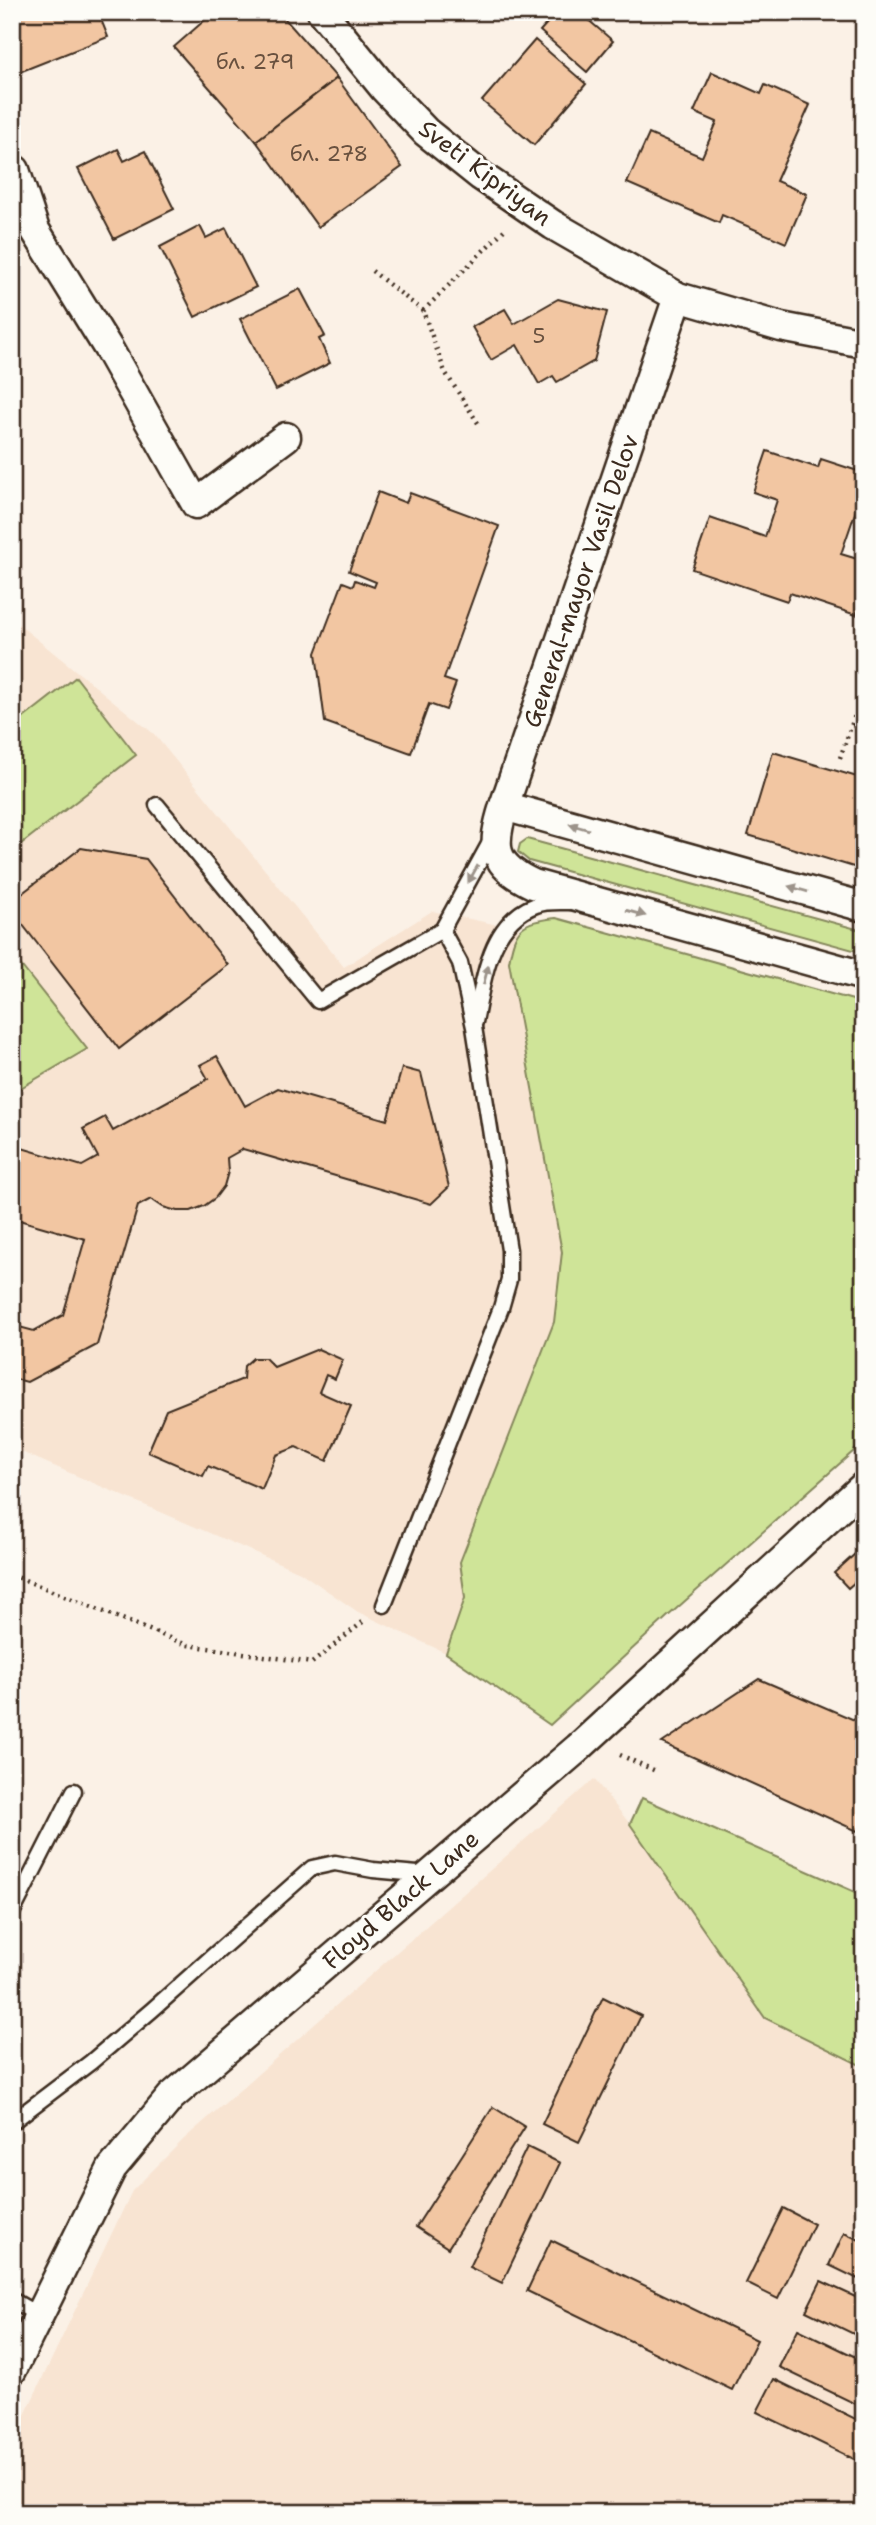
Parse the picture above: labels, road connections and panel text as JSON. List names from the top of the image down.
{
  "streets": {
    "street": ["Sveti Kipriyan", "General-mayor Vasil Delov", "Floyd Black Lane"]
  },
  "crossings": [
    ["Sveti Kipriyan", "General-mayor Vasil Delov"]
  ],
  "house_numbers": ["бл. 279", "бл. 278", "5"]
}
